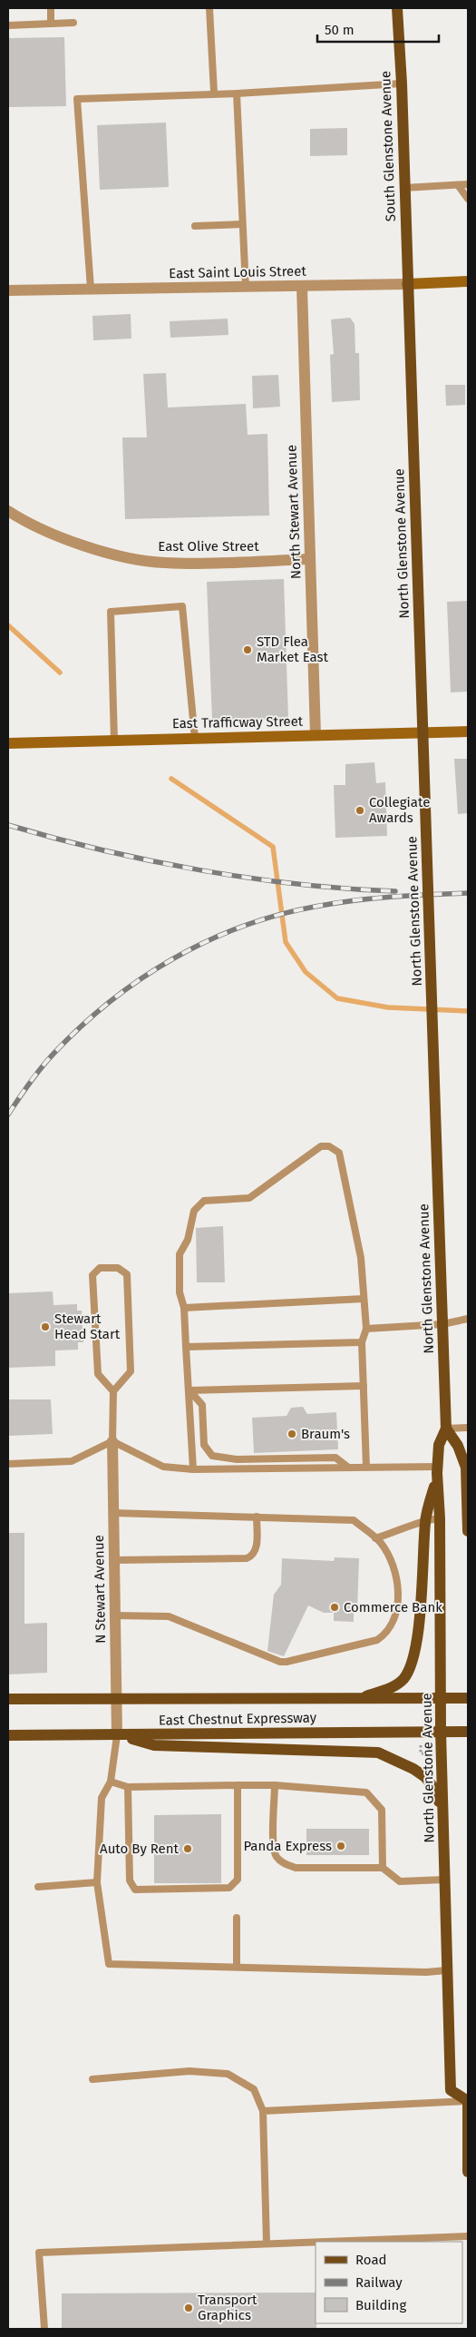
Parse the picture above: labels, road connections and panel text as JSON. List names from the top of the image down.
{
  "streets": {
    "main road": [
      "South Glenstone Avenue",
      "East Saint Louis Street",
      "North Glenstone Avenue",
      "East Trafficway Street",
      "East Chestnut Expressway"
    ],
    "street": ["North Stewart Avenue", "East Olive Street", "N Stewart Avenue"]
  },
  "crossings": [
    ["South Glenstone Avenue", "East Saint Louis Street"],
    ["South Glenstone Avenue", "North Glenstone Avenue"],
    ["East Saint Louis Street", "North Stewart Avenue"],
    ["East Saint Louis Street", "North Glenstone Avenue"],
    ["North Stewart Avenue", "East Olive Street"],
    ["North Stewart Avenue", "East Trafficway Street"],
    ["North Glenstone Avenue", "East Chestnut Expressway"],
    ["N Stewart Avenue", "East Chestnut Expressway"]
  ],
  "places": [
    "STD Flea Market East",
    "Collegiate Awards",
    "Stewart Head Start",
    "Braum's",
    "Commerce Bank",
    "Panda Express",
    "Auto By Rent",
    "Transport Graphics"
  ],
  "legend": ["Road", "Railway", "Building"],
  "scale_bar": "50 m"
}
